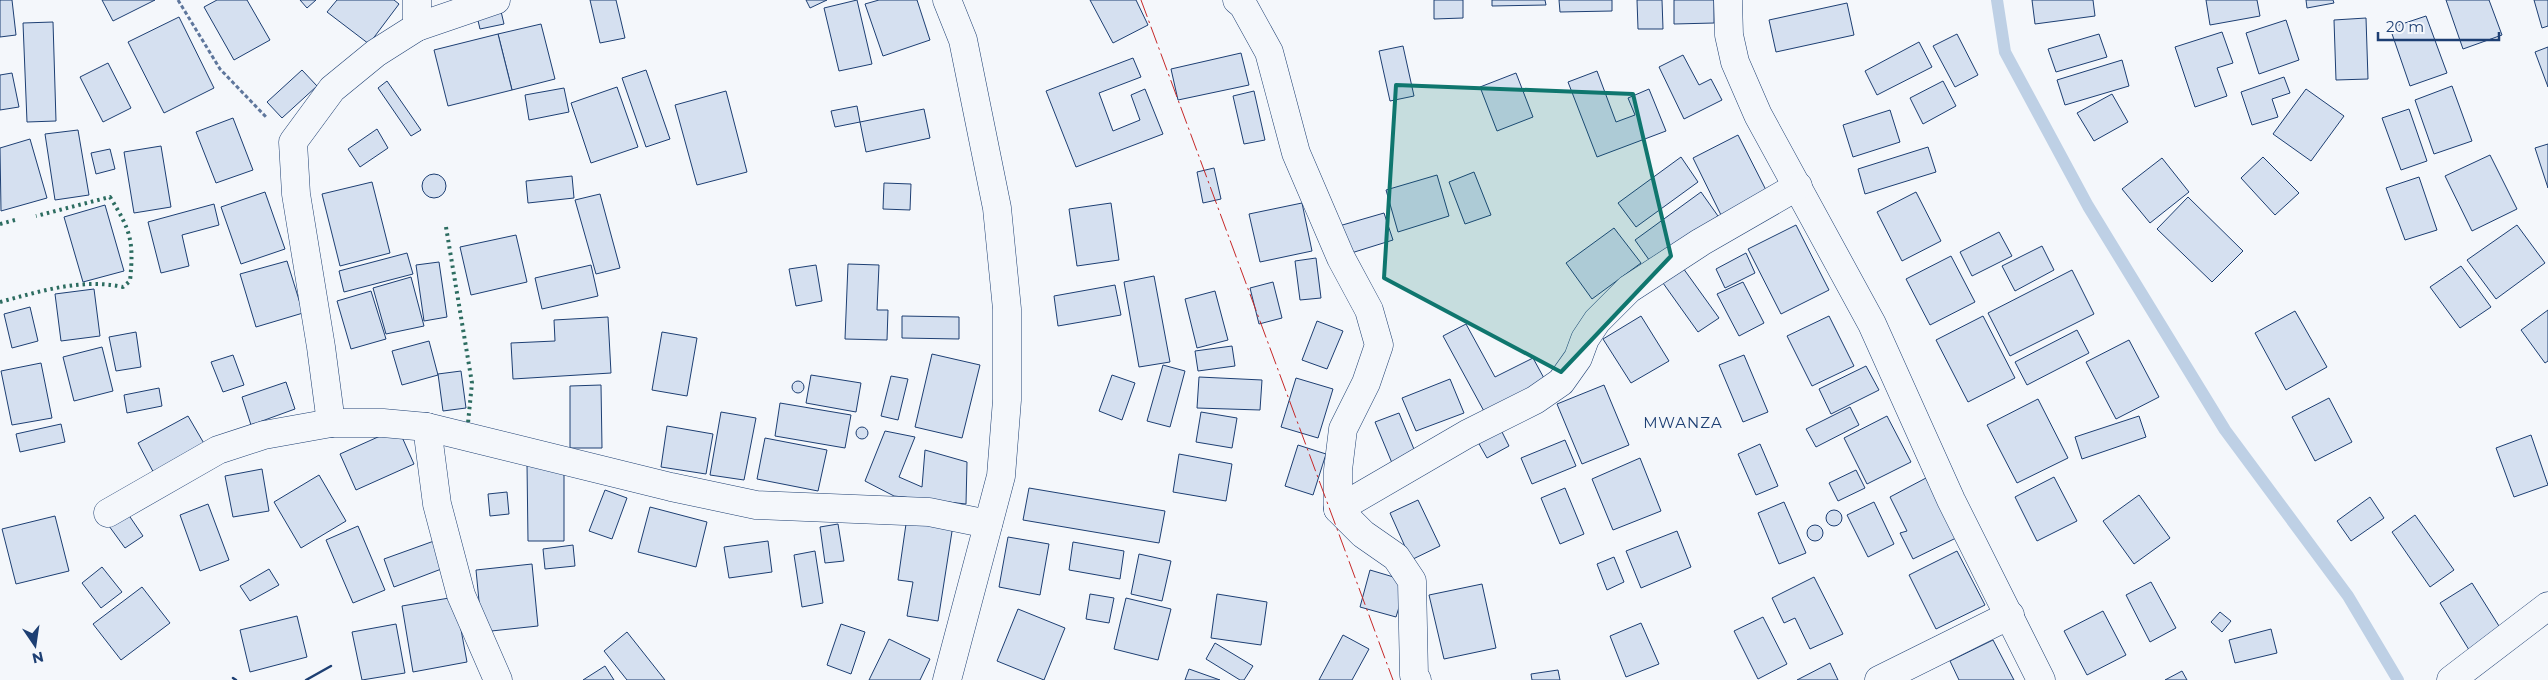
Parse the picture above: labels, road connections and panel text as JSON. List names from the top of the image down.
{
  "districts": ["MWANZA"],
  "scale_bar": "20 m",
  "north": "bottom"
}
